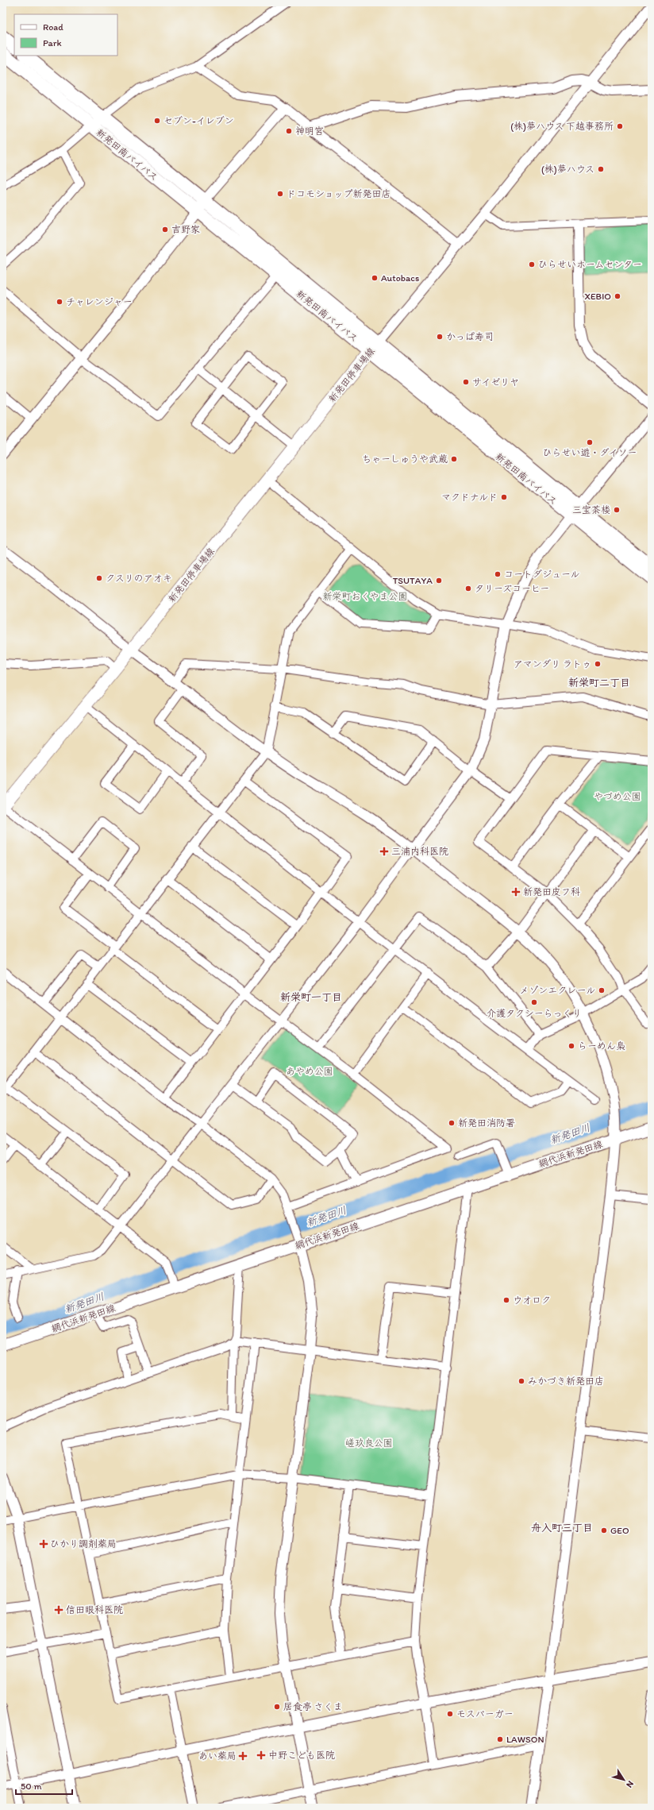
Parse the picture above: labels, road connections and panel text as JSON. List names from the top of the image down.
{
  "streets": {
    "highway": ["新発田南バイパス"],
    "main road": ["新発田停車場線", "網代浜新発田線"]
  },
  "crossings": [
    ["新発田南バイパス", "新発田停車場線"]
  ],
  "districts": ["新栄町二丁目", "新栄町一丁目", "舟入町三丁目"],
  "water": ["新発田川"],
  "parks": [
    "新栄町おくやま公園",
    "やづめ公園",
    "あやめ公園",
    "嵯玖良公園"
  ],
  "places": {
    "other": [
      "セブン-イレブン",
      "(株)夢ハウス 下越事務所",
      "神明宮",
      "(株)夢ハウス",
      "ドコモショップ新発田店",
      "吉野家",
      "ひらせいホームセンター",
      "Autobacs",
      "XEBIO",
      "チャレンジャー",
      "かっぱ寿司",
      "サイゼリヤ",
      "ひらせい遊・ダイソー",
      "ちゃーしゅうや武蔵",
      "マクドナルド",
      "三宝茶楼",
      "コートダジュール",
      "クスリのアオキ",
      "TSUTAYA",
      "タリーズコーヒー",
      "アマンダリ ラトゥ",
      "メゾンエクレール",
      "介護タクシーらっくり",
      "らーめん梟",
      "新発田消防署",
      "ウオロク",
      "みかづき新発田店",
      "GEO",
      "居食亭 さくま",
      "モスバーガー",
      "LAWSON"
    ],
    "health": [
      "三浦内科医院",
      "新発田皮フ科",
      "ひかり調剤薬局",
      "信田眼科医院",
      "中野こども医院",
      "あい薬局"
    ]
  },
  "legend": ["Road", "Park"],
  "scale_bar": "50 m",
  "north": "bottom right"
}
